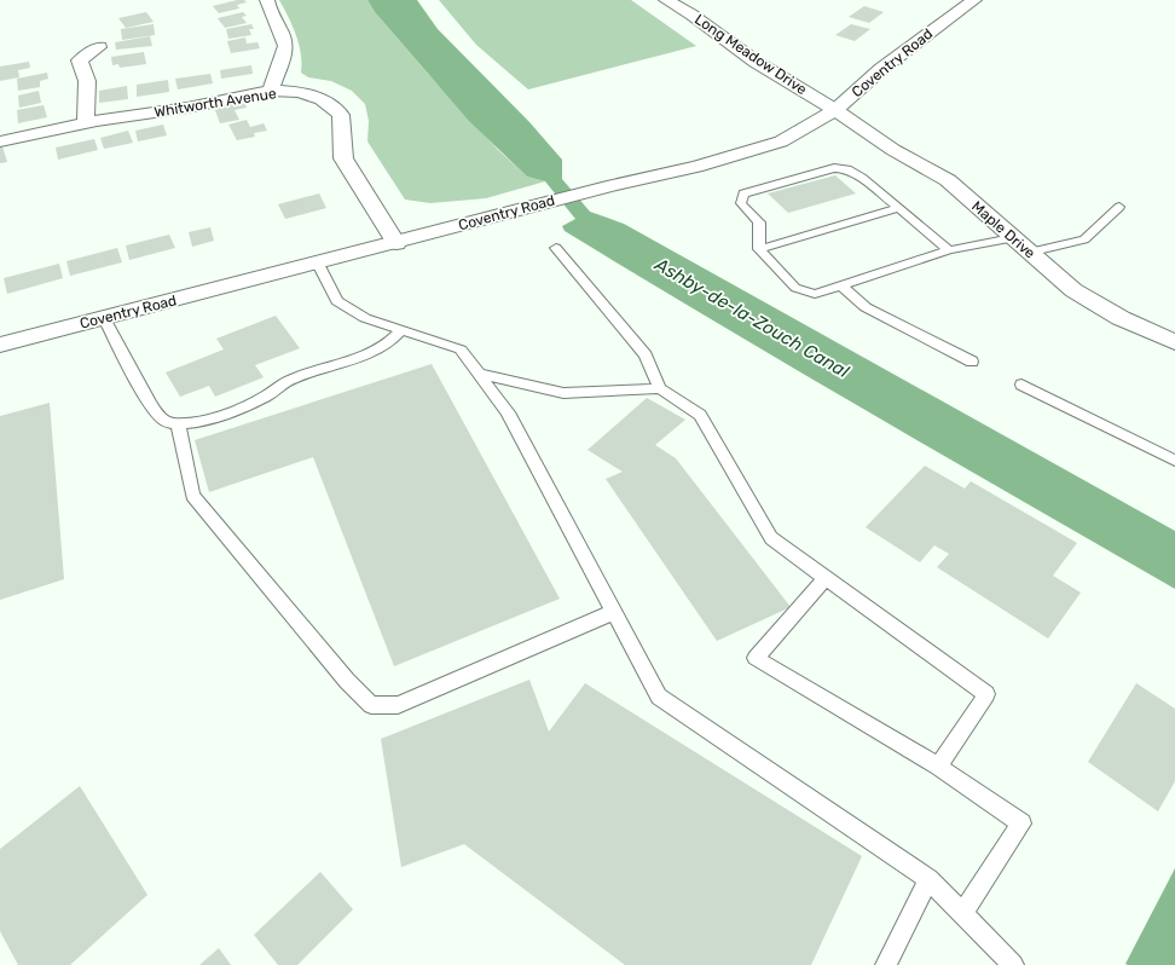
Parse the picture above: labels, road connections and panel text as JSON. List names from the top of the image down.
{
  "streets": {
    "street": [
      "Long Meadow Drive",
      "Coventry Road",
      "Whitworth Avenue",
      "Maple Drive"
    ]
  },
  "crossings": [
    ["Long Meadow Drive", "Coventry Road"],
    ["Long Meadow Drive", "Maple Drive"],
    ["Coventry Road", "Whitworth Avenue"],
    ["Coventry Road", "Maple Drive"]
  ],
  "water": ["Ashby-de-la-Zouch Canal"]
}
